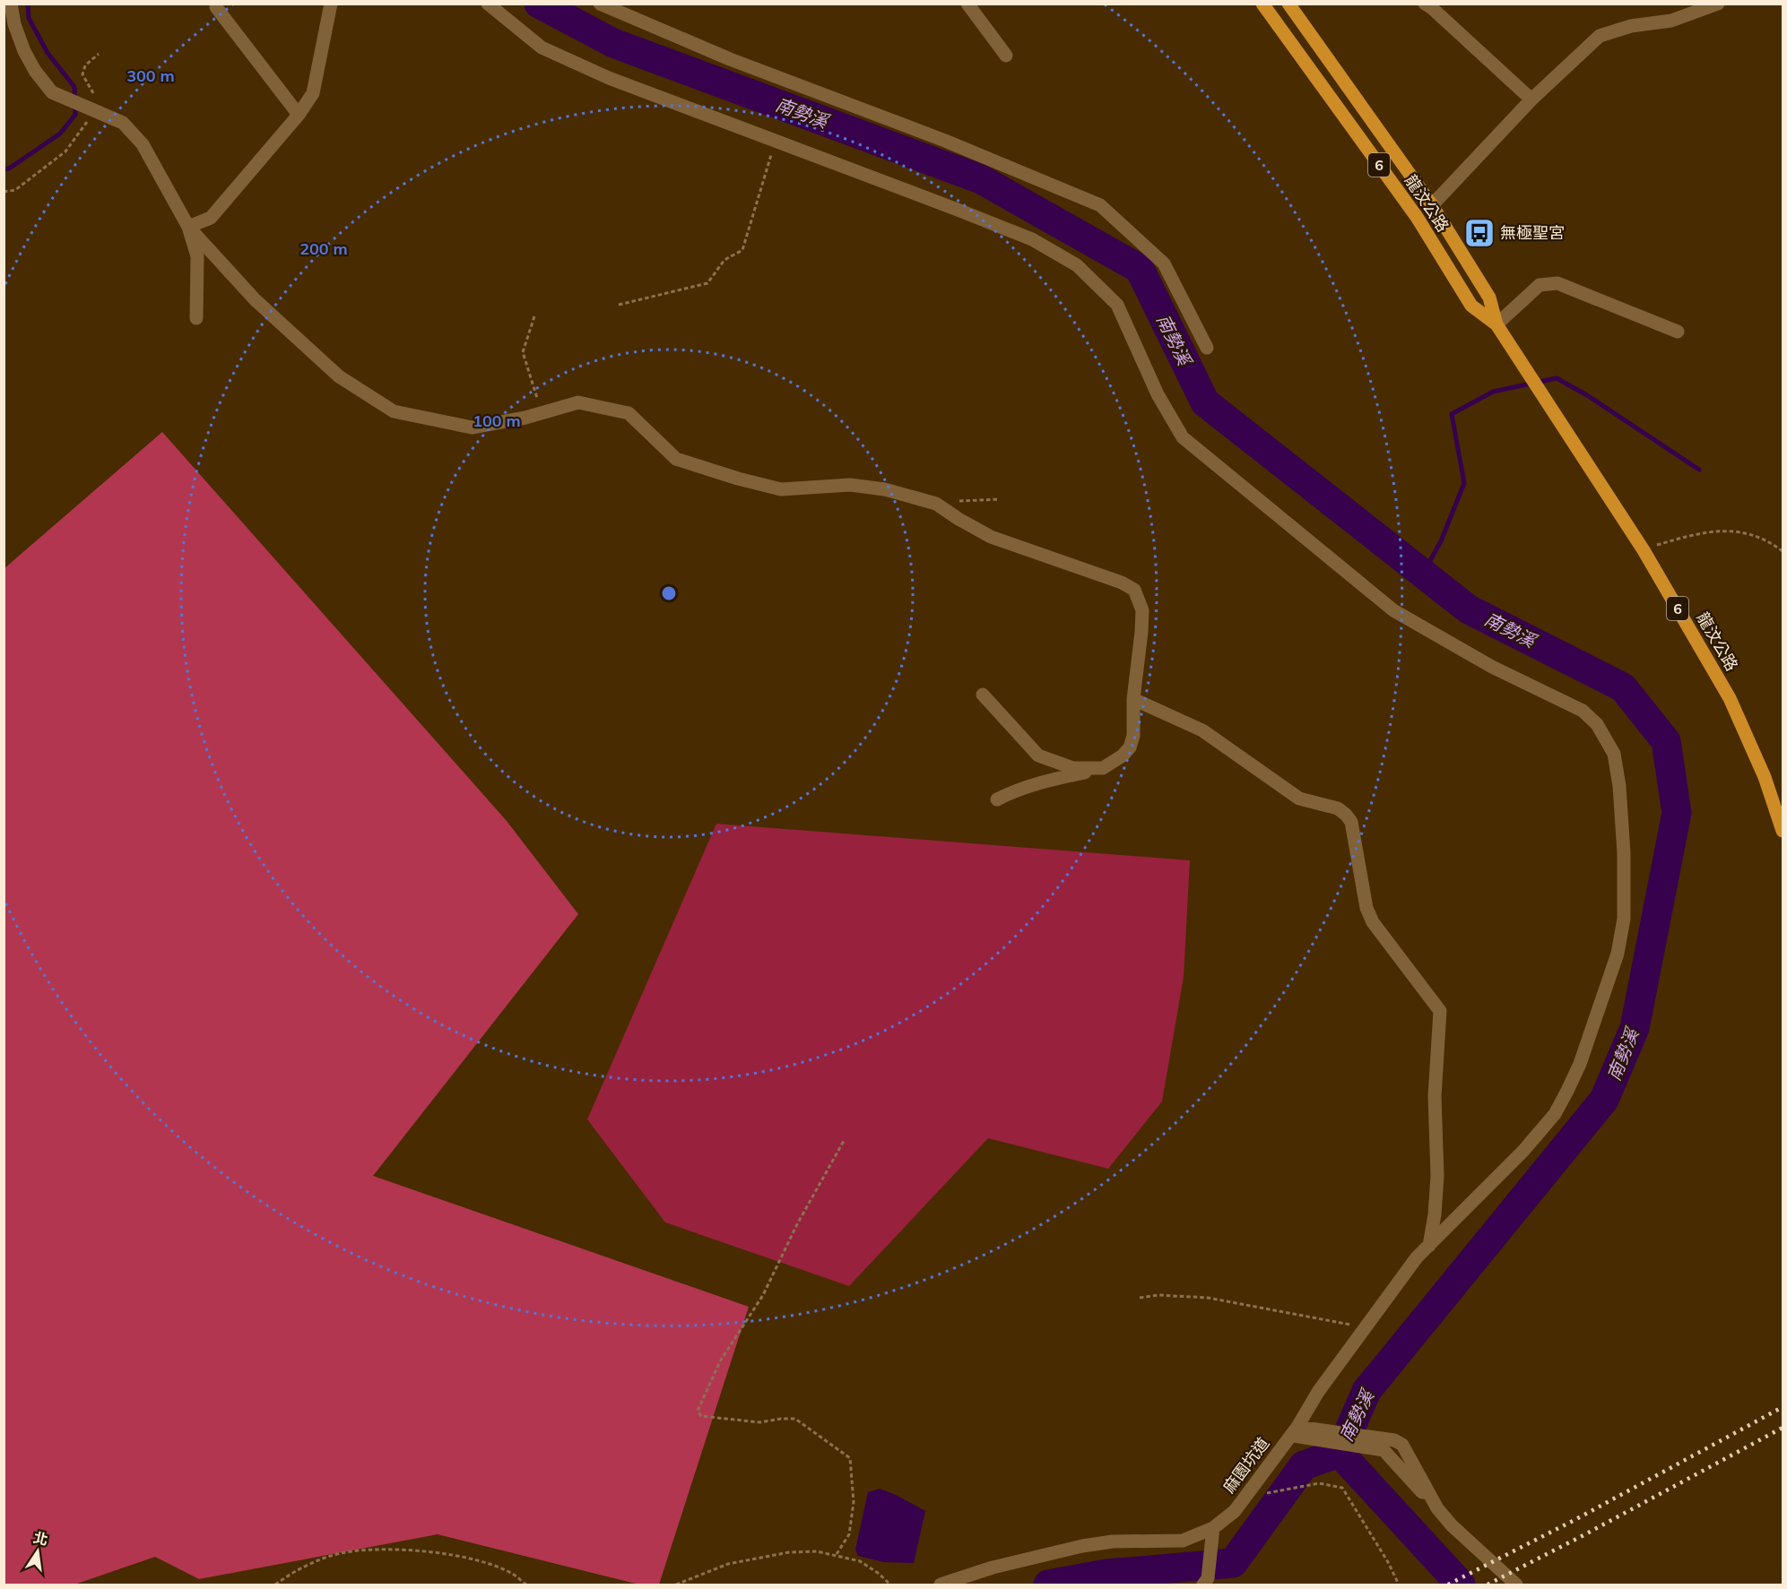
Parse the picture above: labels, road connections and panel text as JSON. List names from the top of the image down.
{
  "streets": {
    "main road": ["6", "龍汶公路"],
    "street": ["麻園坑道"]
  },
  "crossings": [
    ["6", "龍汶公路"]
  ],
  "water": ["南勢溪"],
  "places": {
    "bus stop": ["無極聖宮"]
  },
  "north": "top",
  "rings": ["300 m", "200 m", "100 m"]
}
